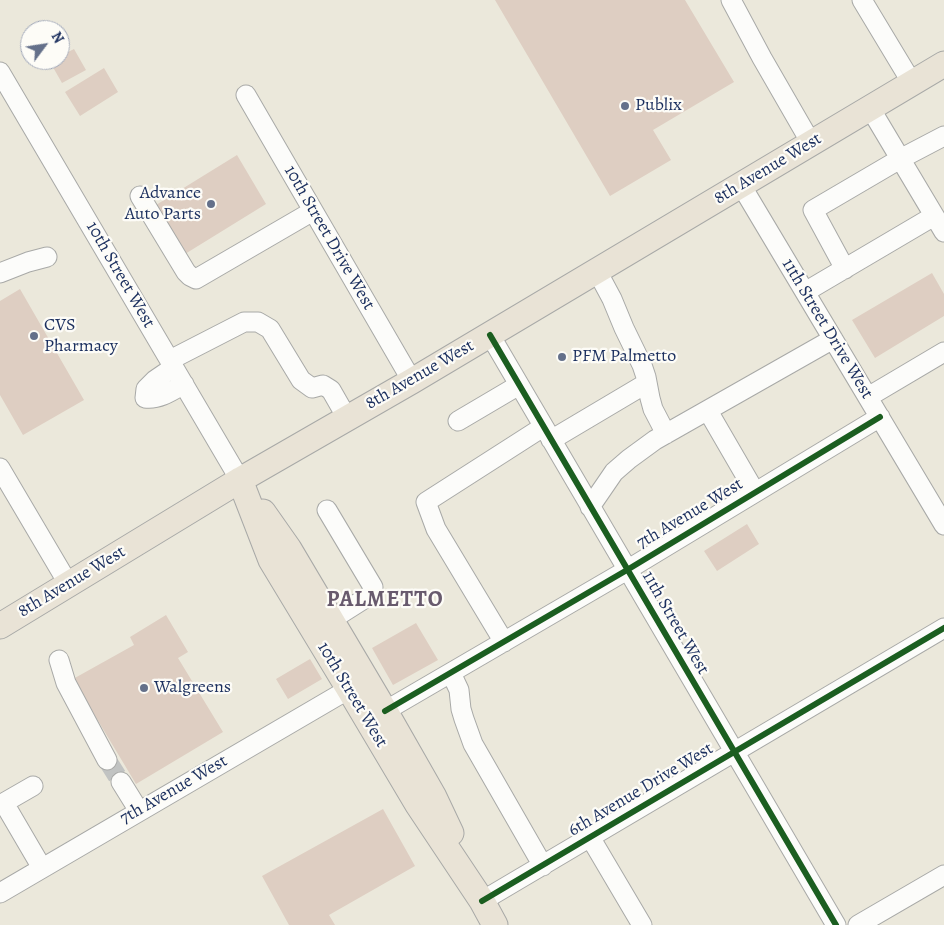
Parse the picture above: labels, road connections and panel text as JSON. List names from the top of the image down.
{
  "streets": {
    "main road": ["8th Avenue West", "10th Street West"],
    "street": [
      "10th Street Drive West",
      "11th Street Drive West",
      "7th Avenue West",
      "11th Street West",
      "6th Avenue Drive West"
    ]
  },
  "crossings": [
    ["8th Avenue West", "10th Street Drive West"],
    ["8th Avenue West", "10th Street West"],
    ["8th Avenue West", "11th Street Drive West"],
    ["8th Avenue West", "11th Street West"],
    ["10th Street West", "7th Avenue West"],
    ["10th Street West", "6th Avenue Drive West"],
    ["11th Street Drive West", "7th Avenue West"],
    ["7th Avenue West", "11th Street West"],
    ["11th Street West", "6th Avenue Drive West"]
  ],
  "districts": ["PALMETTO"],
  "places": [
    "Publix",
    "Advance Auto Parts",
    "CVS Pharmacy",
    "PFM Palmetto",
    "Walgreens"
  ],
  "north": "top right"
}
